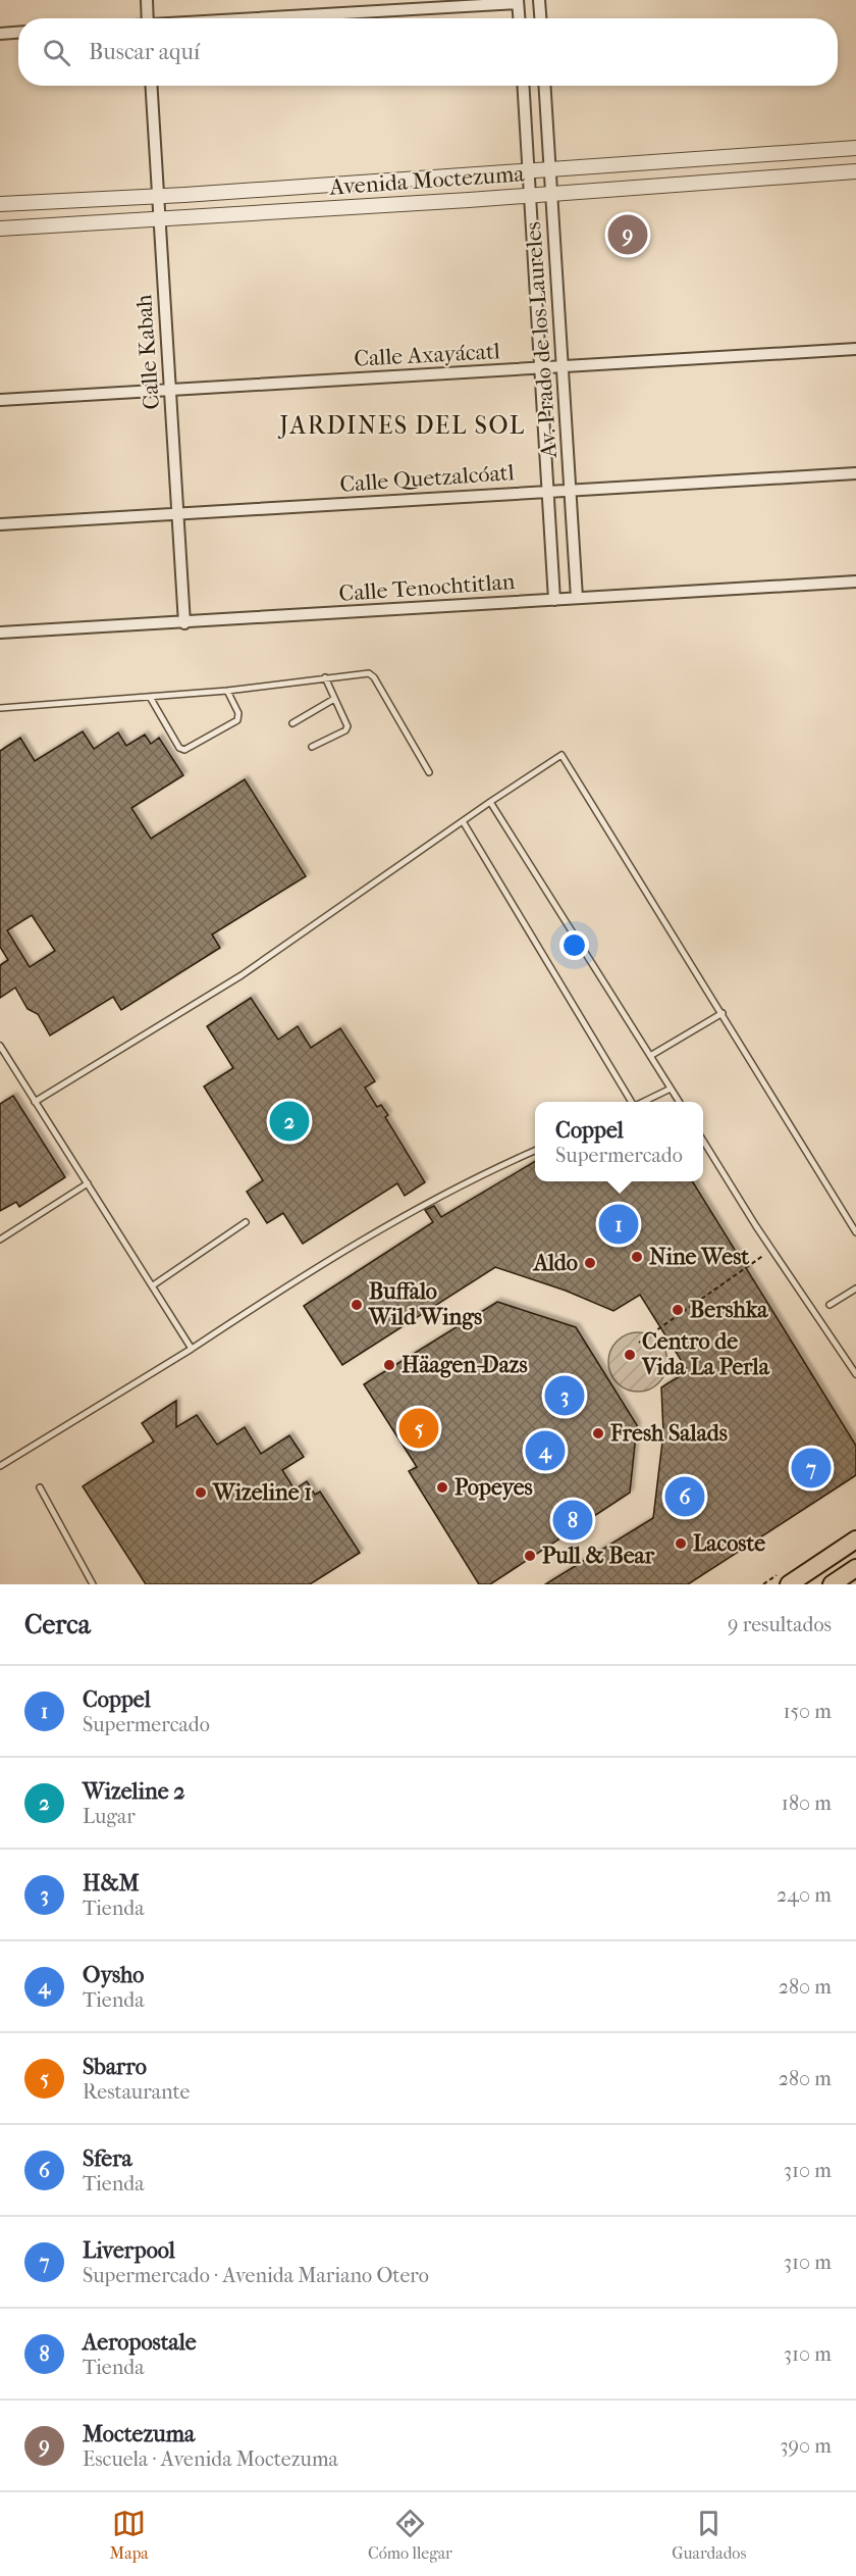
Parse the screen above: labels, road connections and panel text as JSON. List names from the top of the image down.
{
  "streets": {
    "street": [
      "Avenida Moctezuma",
      "Av. Prado de los Laureles",
      "Calle Kabah",
      "Calle Axayácatl",
      "Calle Quetzalcóatl",
      "Calle Tenochtitlan"
    ]
  },
  "crossings": [
    ["Avenida Moctezuma", "Av. Prado de los Laureles"],
    ["Avenida Moctezuma", "Calle Kabah"],
    ["Av. Prado de los Laureles", "Calle Axayácatl"],
    ["Av. Prado de los Laureles", "Calle Quetzalcóatl"],
    ["Av. Prado de los Laureles", "Calle Tenochtitlan"],
    ["Calle Kabah", "Calle Axayácatl"],
    ["Calle Kabah", "Calle Quetzalcóatl"],
    ["Calle Kabah", "Calle Tenochtitlan"]
  ],
  "districts": ["JARDINES DEL SOL"],
  "places": [
    "Nine West",
    "Aldo",
    "Buffalo Wild Wings",
    "Bershka",
    "Centro de Vida La Perla",
    "Häagen-Dazs",
    "Fresh Salads",
    "Popeyes",
    "Wizeline 1",
    "Lacoste",
    "Pull & Bear"
  ],
  "page": {
    "search": "Buscar aquí",
    "pins": [
      "9",
      "2",
      "1",
      "3",
      "5",
      "4",
      "7",
      "6",
      "8"
    ],
    "popup": ["Coppel", "Supermercado"],
    "heading": ["Cerca", "9 resultados"],
    "list": [
      {
        "mark": "1",
        "name": "Coppel",
        "note": "Supermercado",
        "value": "150 m"
      },
      {
        "mark": "2",
        "name": "Wizeline 2",
        "note": "Lugar",
        "value": "180 m"
      },
      {
        "mark": "3",
        "name": "H&M",
        "note": "Tienda",
        "value": "240 m"
      },
      {
        "mark": "4",
        "name": "Oysho",
        "note": "Tienda",
        "value": "280 m"
      },
      {
        "mark": "5",
        "name": "Sbarro",
        "note": "Restaurante",
        "value": "280 m"
      },
      {
        "mark": "6",
        "name": "Sfera",
        "note": "Tienda",
        "value": "310 m"
      },
      {
        "mark": "7",
        "name": "Liverpool",
        "note": "Supermercado · Avenida Mariano Otero",
        "value": "310 m"
      },
      {
        "mark": "8",
        "name": "Aeropostale",
        "note": "Tienda",
        "value": "310 m"
      },
      {
        "mark": "9",
        "name": "Moctezuma",
        "note": "Escuela · Avenida Moctezuma",
        "value": "390 m"
      }
    ],
    "nav": ["Mapa", "Cómo llegar", "Guardados"]
  }
}
